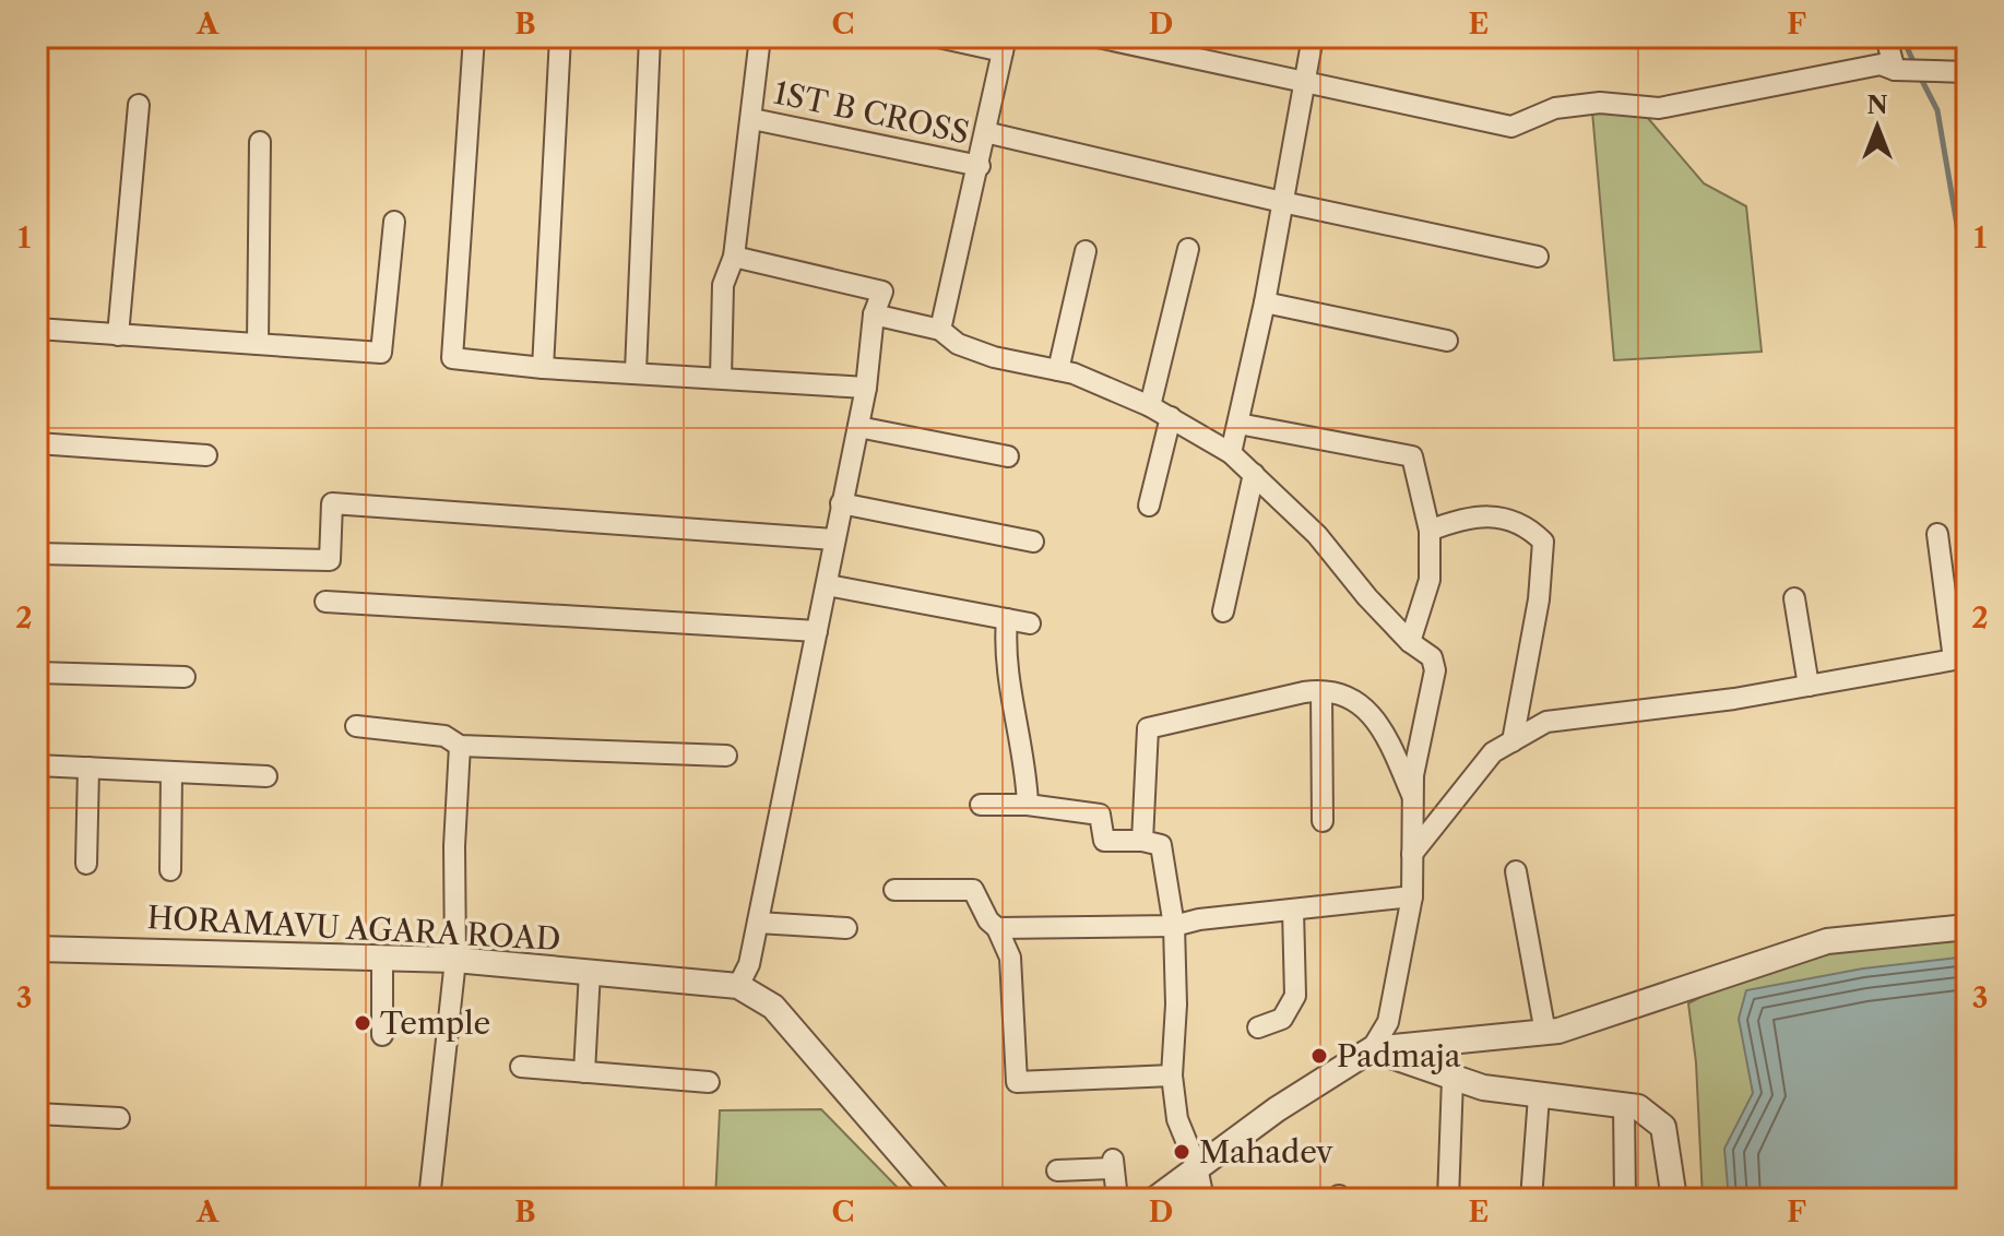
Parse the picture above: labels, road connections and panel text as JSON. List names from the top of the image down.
{
  "streets": {
    "street": ["1ST B CROSS", "HORAMAVU AGARA ROAD"]
  },
  "places": ["Temple", "Padmaja", "Mahadev"],
  "north": "top",
  "grid": {
    "columns": [
      "A",
      "B",
      "C",
      "D",
      "E",
      "F"
    ],
    "rows": ["1", "2", "3"]
  }
}
